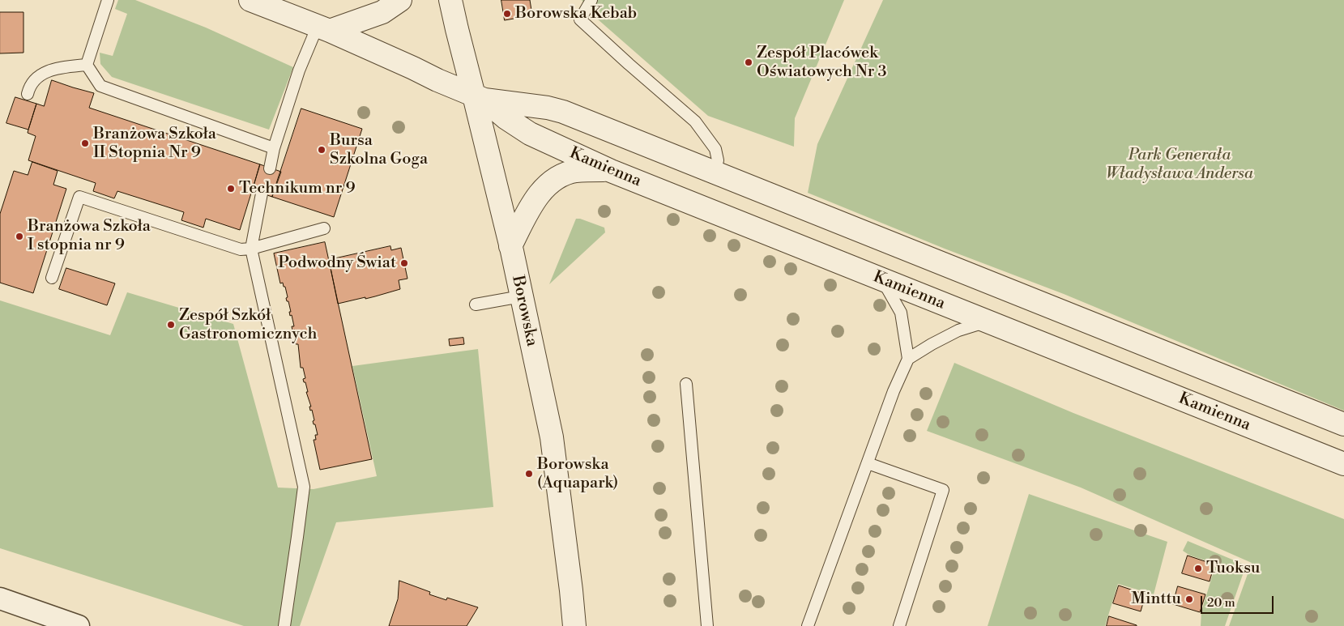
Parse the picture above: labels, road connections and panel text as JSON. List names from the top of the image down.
{
  "streets": {
    "street": ["Kamienna", "Borowska"]
  },
  "crossings": [
    ["Kamienna", "Borowska"]
  ],
  "parks": ["Park Generała Władysława Andersa"],
  "places": [
    "Borowska Kebab",
    "Zespół Placówek Oświatowych Nr 3",
    "Branżowa Szkoła II Stopnia Nr 9",
    "Bursa Szkolna Goga",
    "Technikum nr 9",
    "Branżowa Szkoła I stopnia nr 9",
    "Podwodny Świat",
    "Zespół Szkół Gastronomicznych",
    "Borowska (Aquapark)",
    "Tuoksu",
    "Minttu"
  ],
  "scale_bar": "20 m"
}
